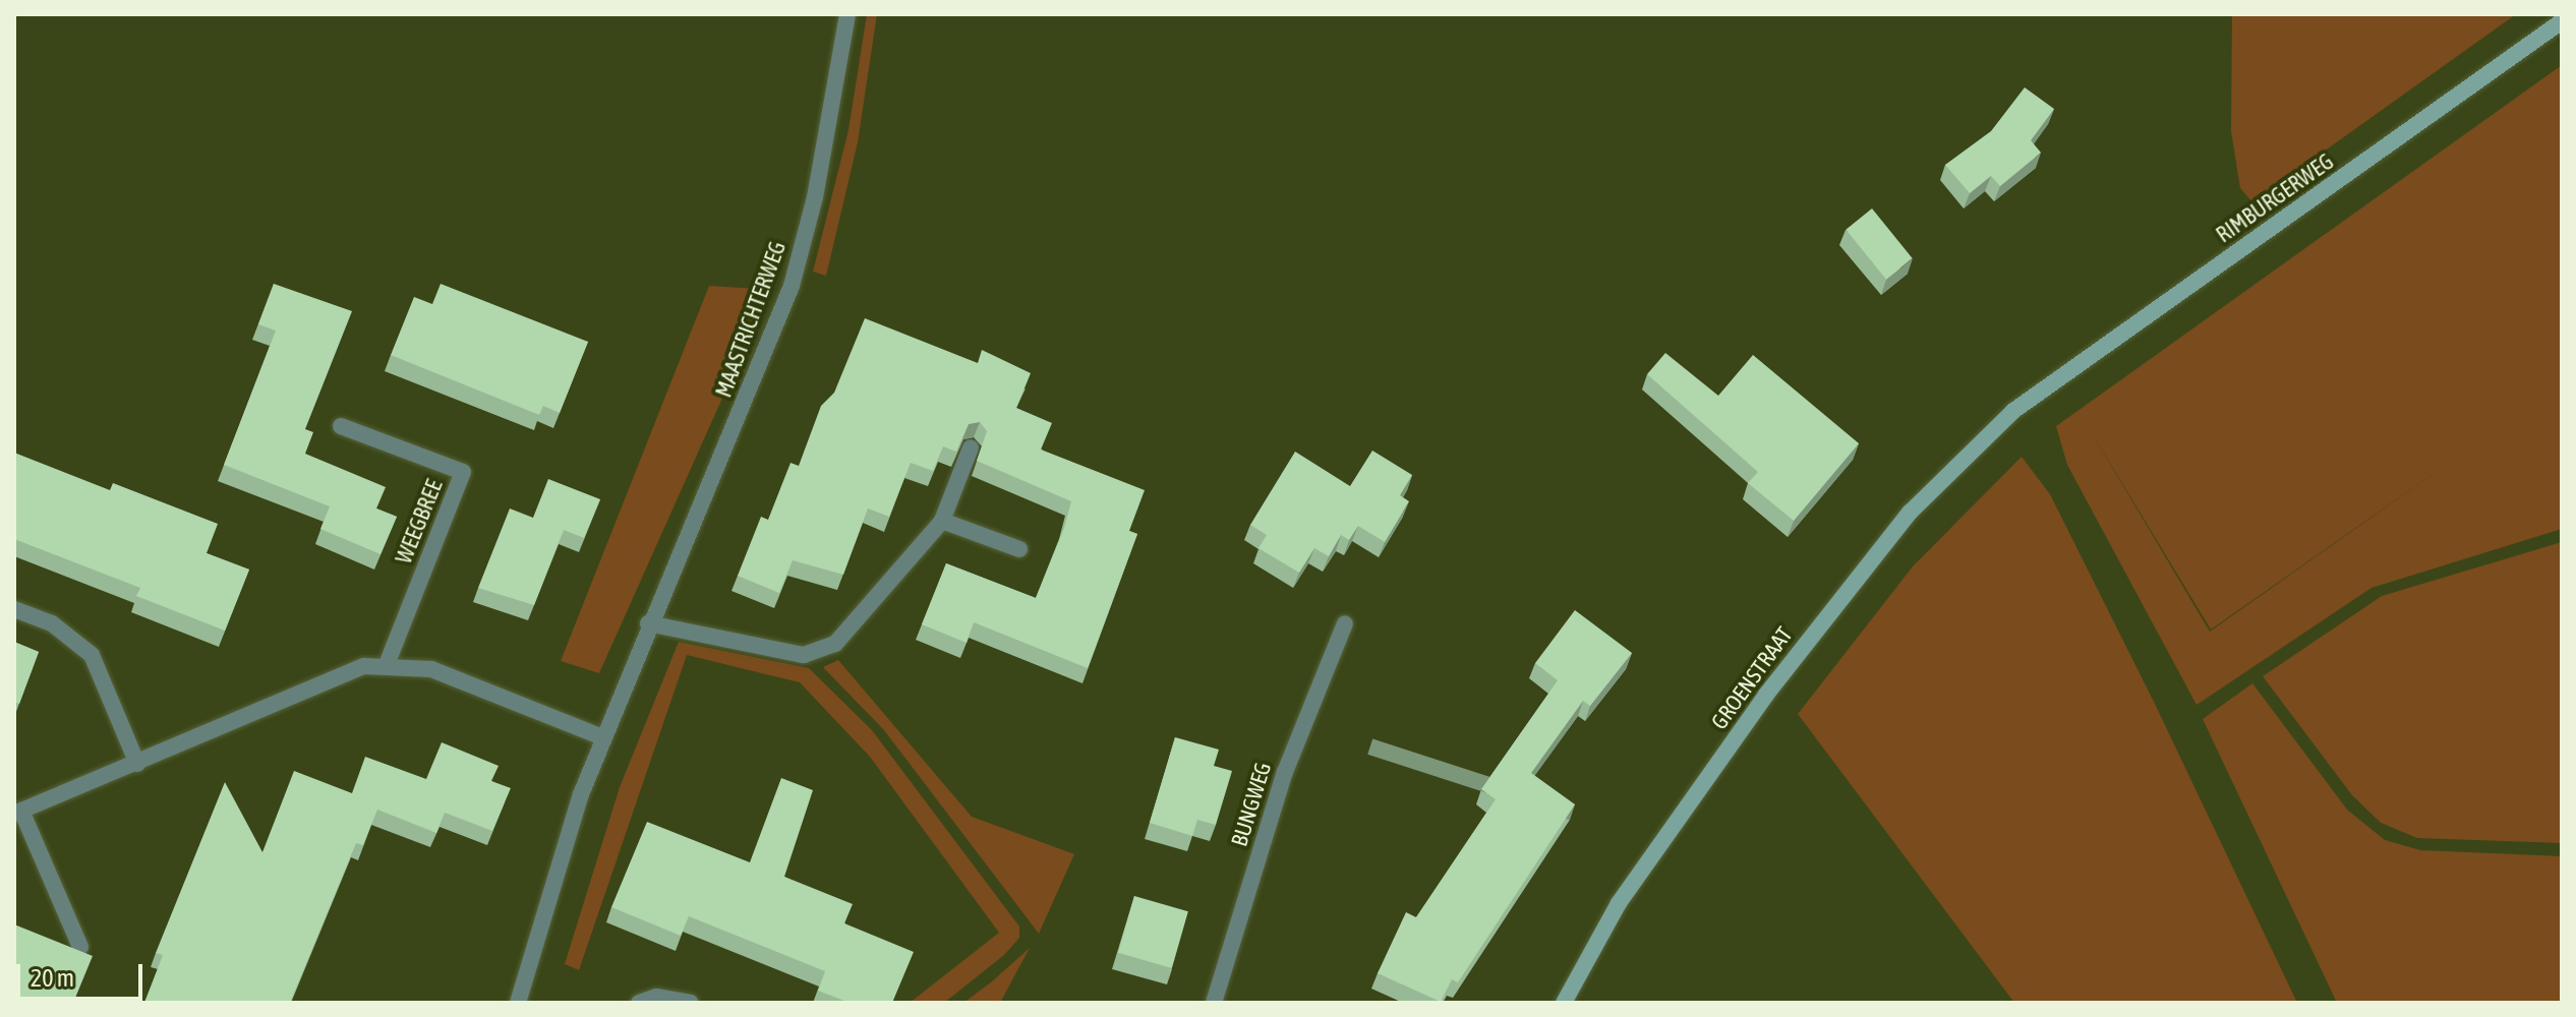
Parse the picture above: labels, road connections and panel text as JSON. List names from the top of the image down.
{
  "streets": {
    "street": [
      "RIMBURGERWEG",
      "MAASTRICHTERWEG",
      "WEEGBREE",
      "GROENSTRAAT",
      "BUNGWEG"
    ]
  },
  "crossings": [
    ["RIMBURGERWEG", "GROENSTRAAT"]
  ],
  "scale_bar": "20 m"
}
